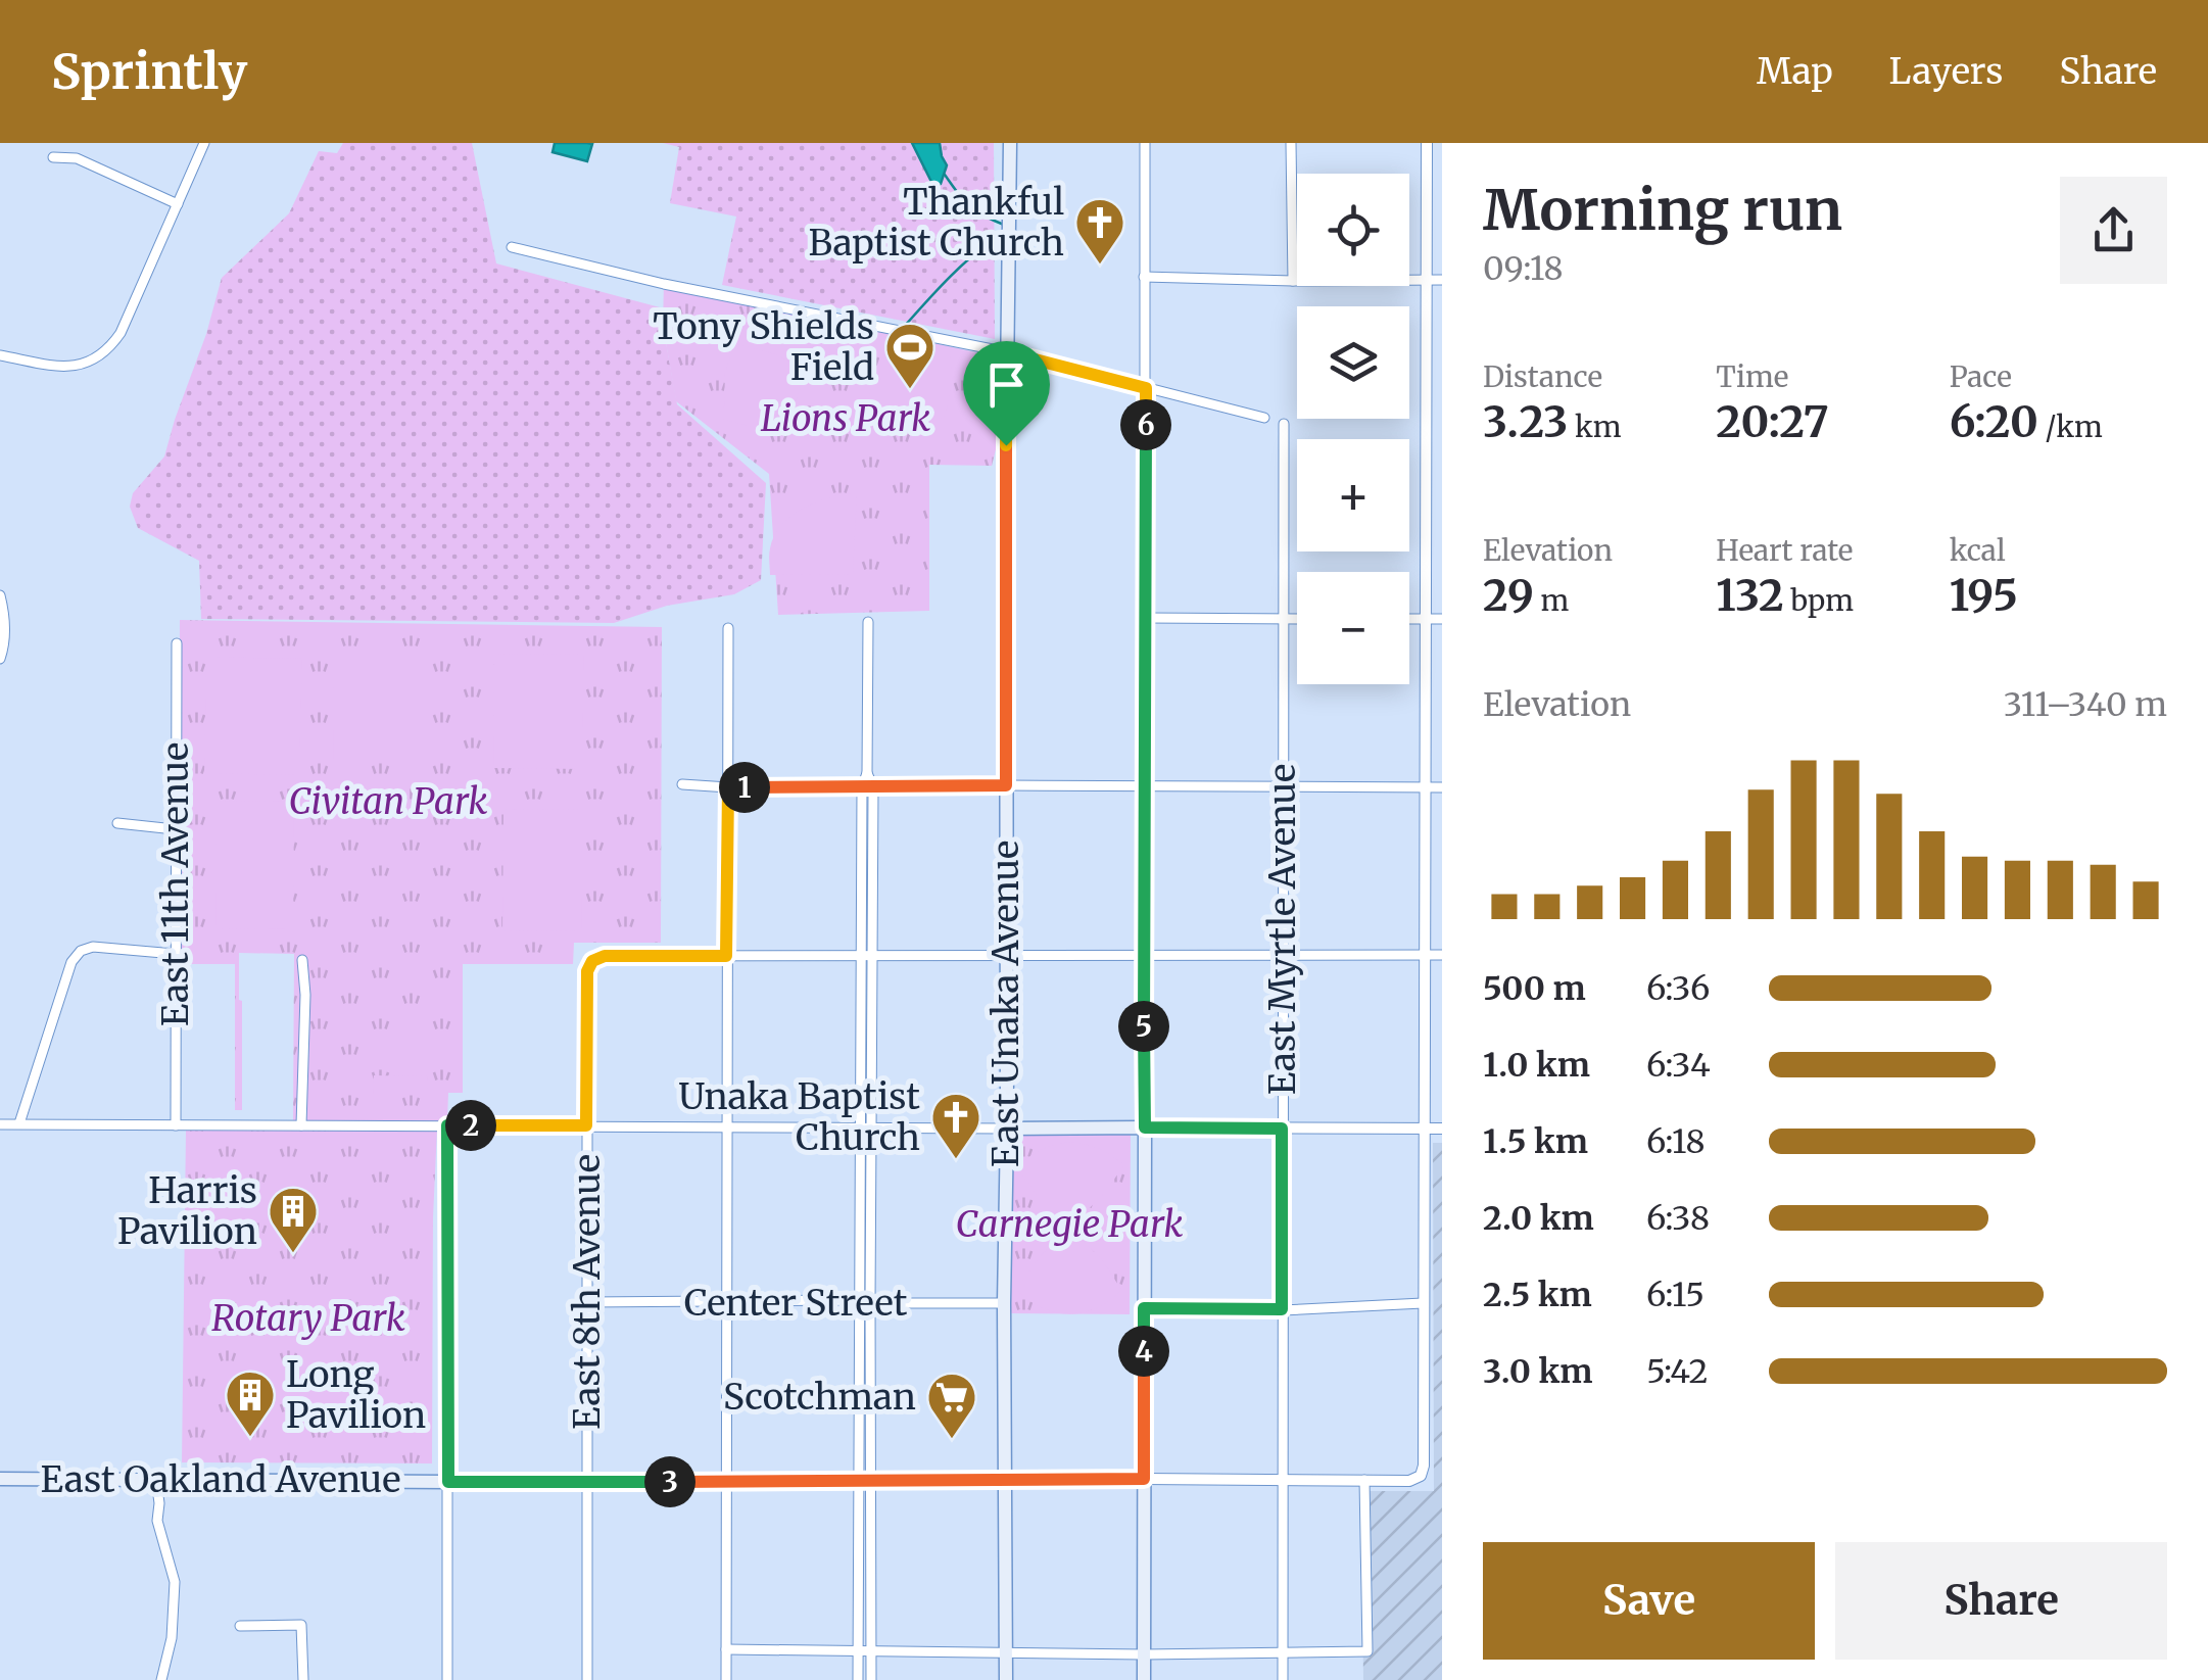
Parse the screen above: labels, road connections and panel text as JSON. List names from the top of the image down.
{
  "streets": {
    "main road": ["East Unaka Avenue", "East Oakland Avenue"],
    "street": [
      "East 11th Avenue",
      "East Myrtle Avenue",
      "East 8th Avenue",
      "Center Street"
    ]
  },
  "crossings": [
    ["East Myrtle Avenue", "East Oakland Avenue"],
    ["East Unaka Avenue", "Center Street"],
    ["East Unaka Avenue", "East Oakland Avenue"],
    ["East 8th Avenue", "Center Street"],
    ["East 8th Avenue", "East Oakland Avenue"]
  ],
  "parks": [
    "Lions Park",
    "Civitan Park",
    "Carnegie Park",
    "Rotary Park"
  ],
  "places": {
    "church": ["Thankful Baptist Church", "Unaka Baptist Church"],
    "sports": ["Tony Shields Field"],
    "building": ["Harris Pavilion", "Long Pavilion"],
    "supermarket": ["Scotchman"]
  },
  "page": {
    "header": "Sprintly",
    "nav": ["Map", "Layers", "Share"],
    "heading": ["Morning run", "09:18"],
    "map_buttons": ["+", "−"],
    "stats": [
      ["Distance", "3.23 km"],
      ["Time", "20:27"],
      ["Pace", "6:20 /km"],
      ["Elevation", "29 m"],
      ["Heart rate", "132 bpm"],
      ["kcal", "195"]
    ],
    "pins": [
      "6",
      "1",
      "5",
      "2",
      "4",
      "3"
    ],
    "chart": ["Elevation", "311–340 m"],
    "list": [
      {
        "name": "500 m",
        "note": "6:36"
      },
      {
        "name": "1.0 km",
        "note": "6:34"
      },
      {
        "name": "1.5 km",
        "note": "6:18"
      },
      {
        "name": "2.0 km",
        "note": "6:38"
      },
      {
        "name": "2.5 km",
        "note": "6:15"
      },
      {
        "name": "3.0 km",
        "note": "5:42"
      }
    ],
    "buttons": ["Save", "Share"]
  }
}
